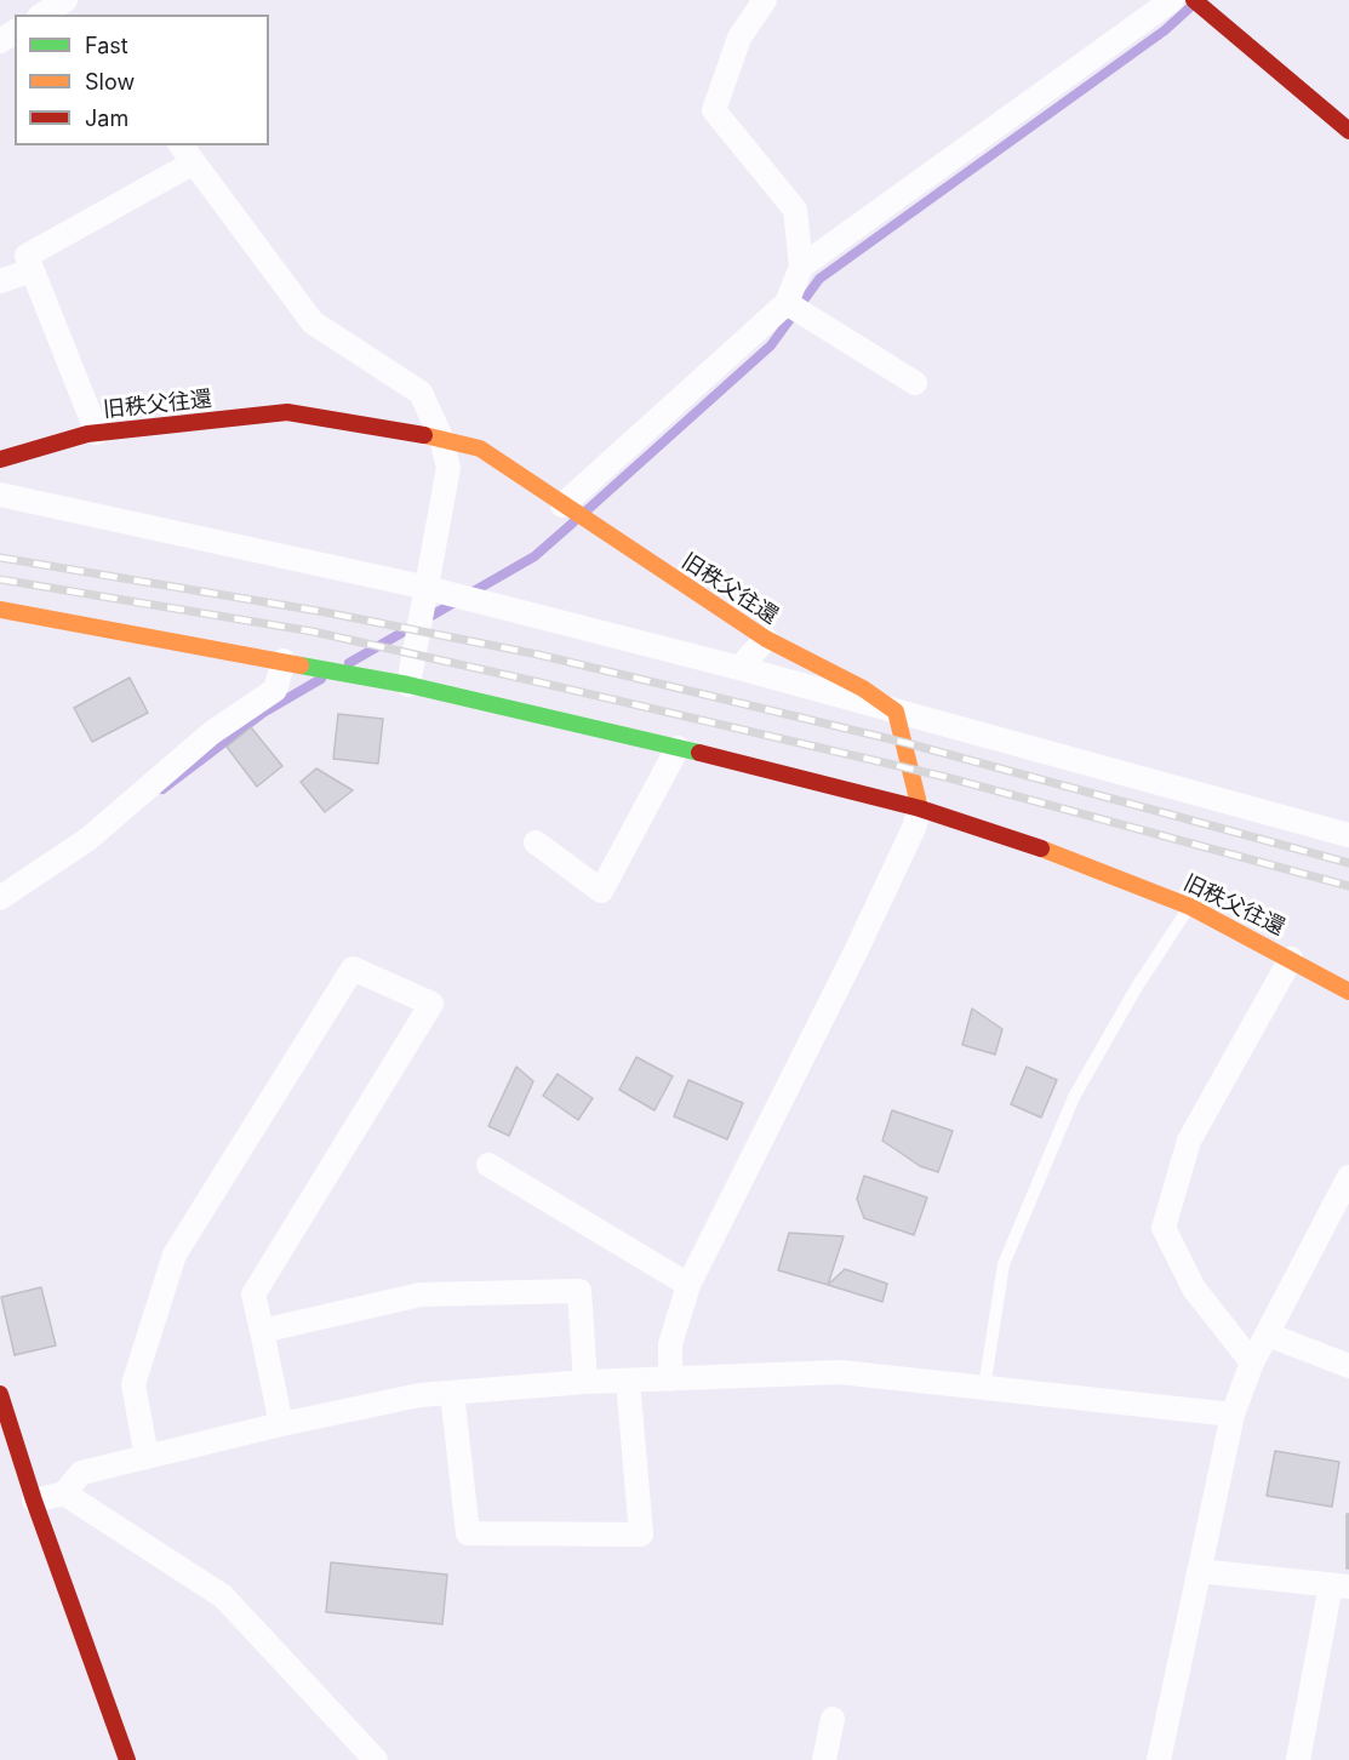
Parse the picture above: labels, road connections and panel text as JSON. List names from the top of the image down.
{
  "streets": {
    "street": ["旧秩父往還"]
  },
  "legend": ["Fast", "Slow", "Jam"]
}
